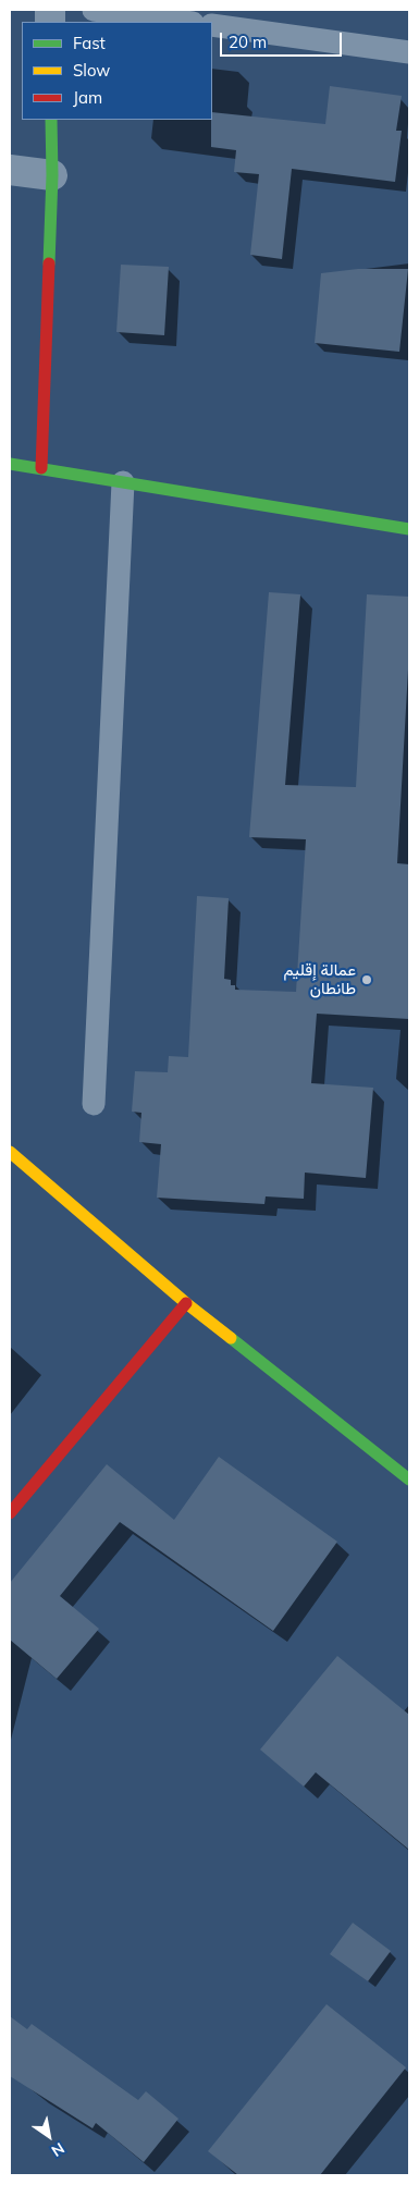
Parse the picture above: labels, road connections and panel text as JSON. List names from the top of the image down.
{
  "places": ["عمالة إقليم طانطان"],
  "legend": ["Fast", "Slow", "Jam"],
  "scale_bar": "20 m",
  "north": "bottom right"
}
